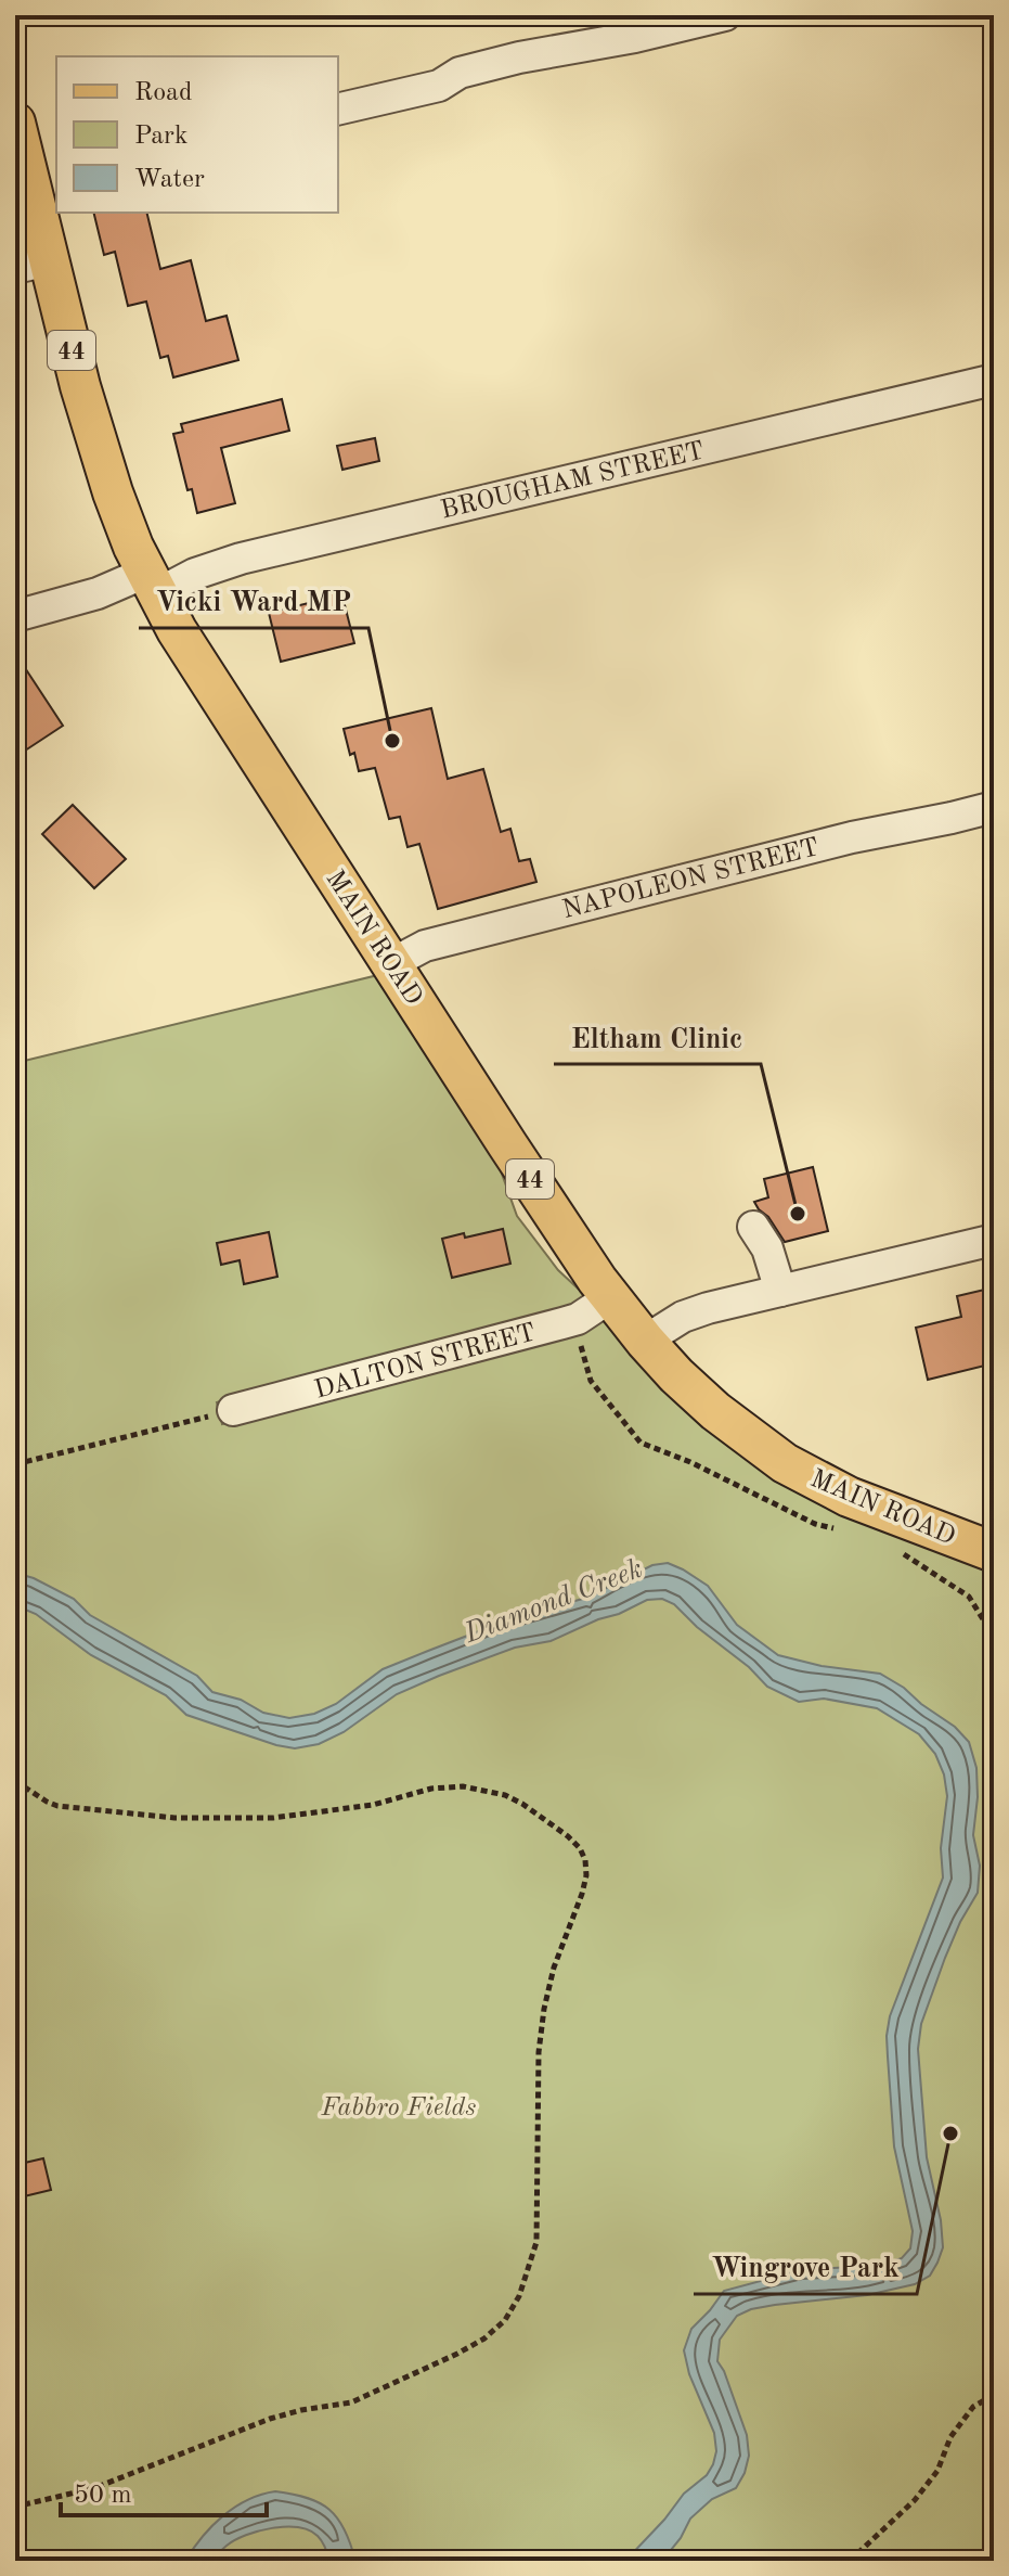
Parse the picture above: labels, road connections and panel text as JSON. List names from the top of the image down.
{
  "streets": {
    "main road": ["44", "MAIN ROAD"],
    "street": ["BROUGHAM STREET", "NAPOLEON STREET", "DALTON STREET"]
  },
  "crossings": [
    ["BROUGHAM STREET", "MAIN ROAD"],
    ["NAPOLEON STREET", "MAIN ROAD"],
    ["MAIN ROAD", "DALTON STREET"]
  ],
  "water": ["Diamond Creek"],
  "parks": ["Fabbro Fields"],
  "places": ["Vicki Ward MP", "Eltham Clinic", "Wingrove Park"],
  "legend": ["Road", "Park", "Water"],
  "scale_bar": "50 m"
}
